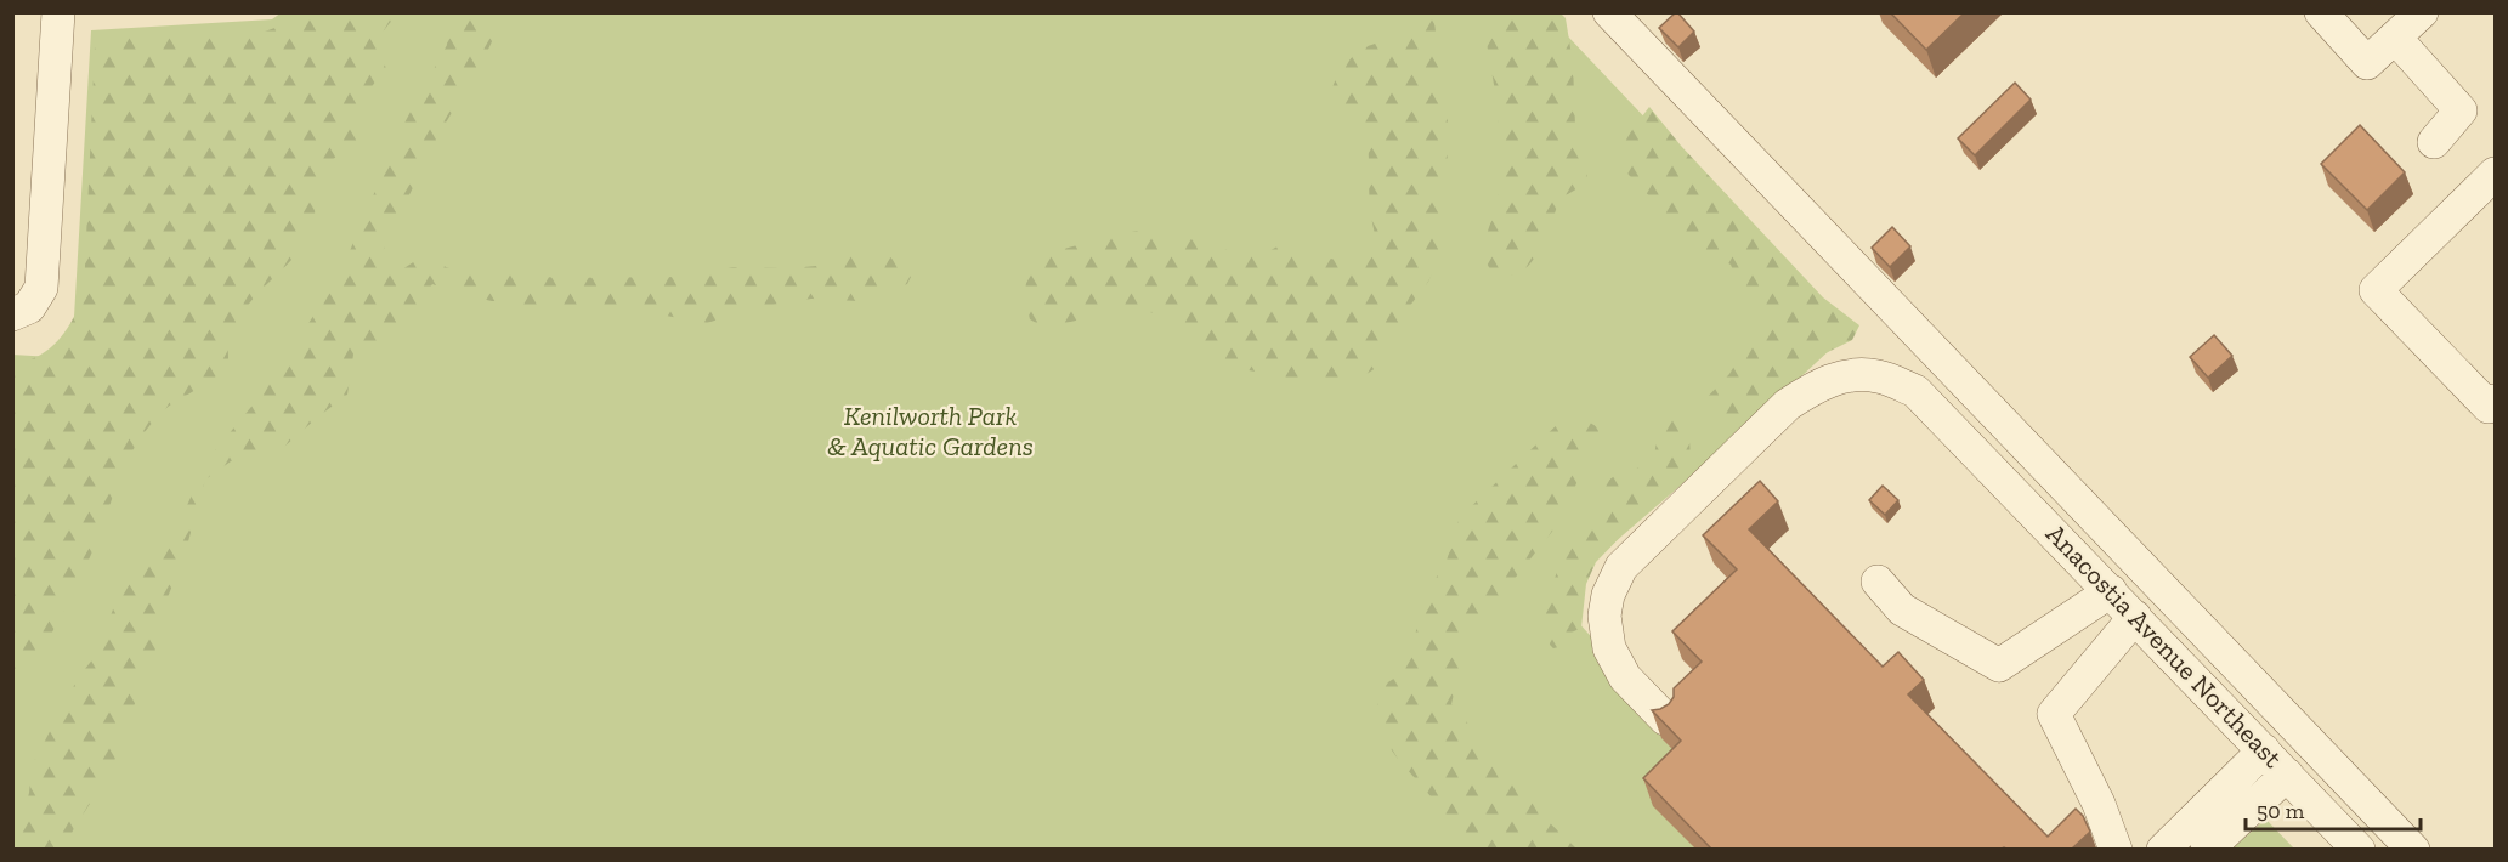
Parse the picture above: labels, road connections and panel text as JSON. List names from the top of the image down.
{
  "streets": {
    "lane": ["Anacostia Avenue Northeast"]
  },
  "parks": ["Kenilworth Park & Aquatic Gardens"],
  "scale_bar": "50 m"
}
